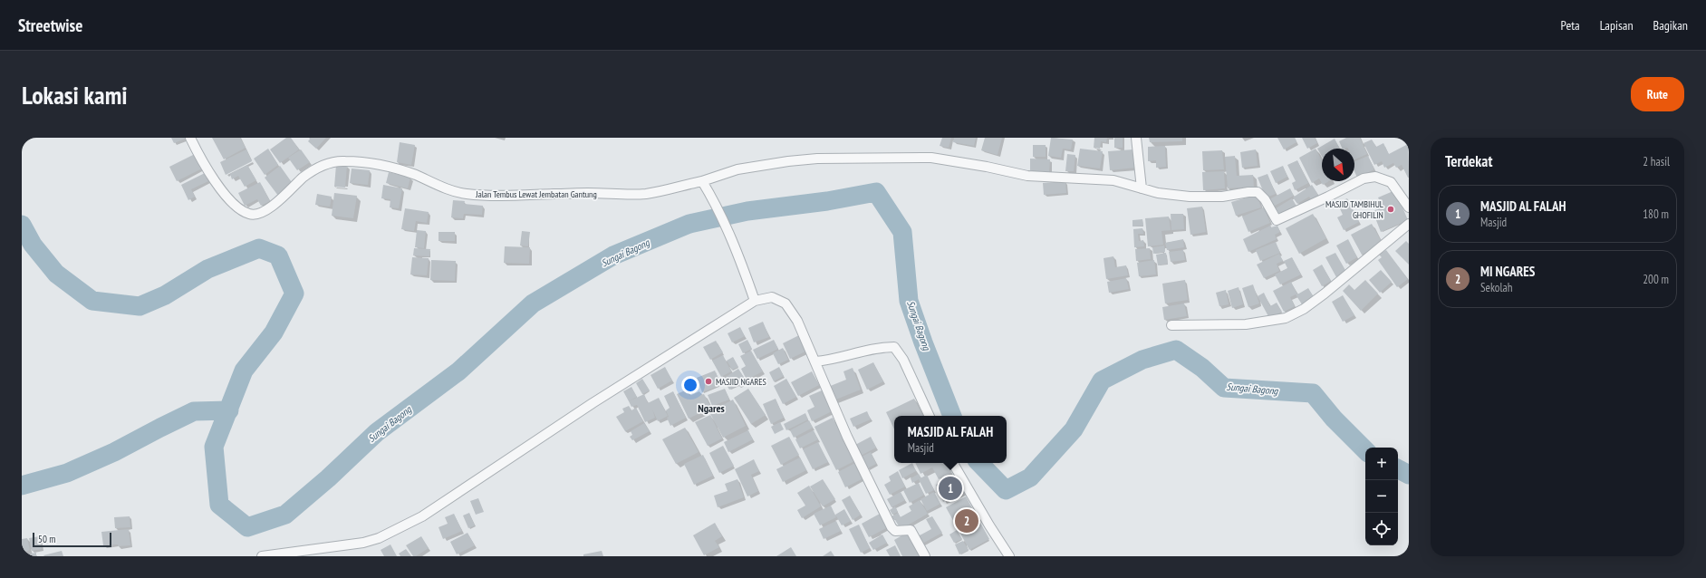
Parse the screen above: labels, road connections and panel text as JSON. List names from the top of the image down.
{
  "streets": {
    "street": ["Jalan Tembus Lewat Jembatan Gantung"]
  },
  "districts": ["Ngares"],
  "water": ["Sungai Bagong"],
  "places": ["MASJID TAMBIHUL GHOFILIN", "MASJID NGARES"],
  "scale_bar": "50 m",
  "north": "bottom right",
  "page": {
    "header": "Streetwise",
    "nav": ["Peta", "Lapisan", "Bagikan"],
    "buttons": "Rute",
    "title": "Lokasi kami",
    "heading": ["Terdekat", "2 hasil"],
    "list": [
      {
        "mark": "1",
        "name": "MASJID AL FALAH",
        "note": "Masjid",
        "value": "180 m"
      },
      {
        "mark": "2",
        "name": "MI NGARES",
        "note": "Sekolah",
        "value": "200 m"
      }
    ],
    "popup": ["MASJID AL FALAH", "Masjid"],
    "map_buttons": ["+", "−"],
    "pins": ["1", "2"],
    "scale": "50 m"
  }
}
